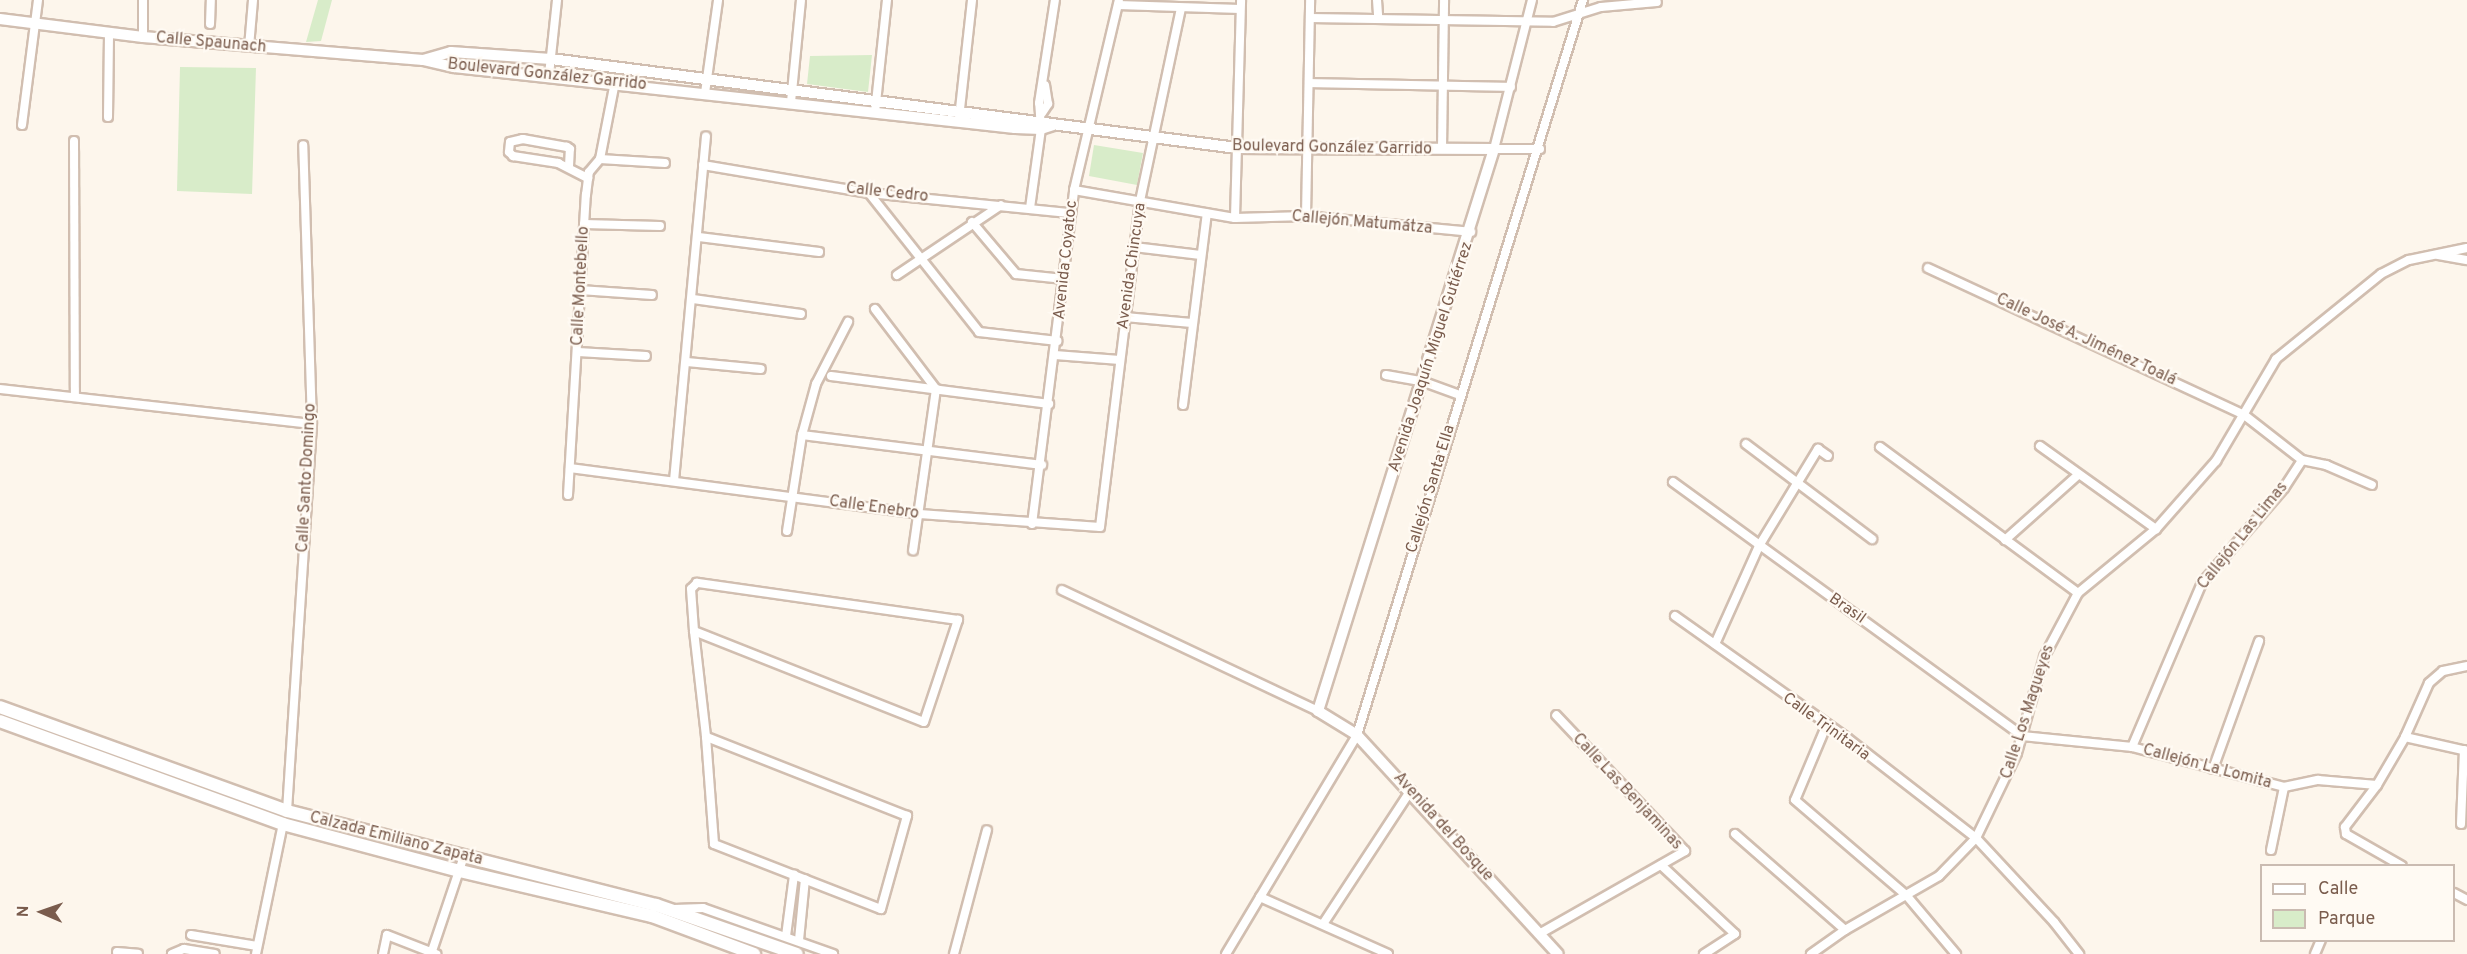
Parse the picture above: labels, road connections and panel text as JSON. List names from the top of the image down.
{
  "streets": {
    "main road": ["Calzada Emiliano Zapata"],
    "street": [
      "Calle Spaunach",
      "Boulevard González Garrido",
      "Calle Cedro",
      "Callejón Matumátza",
      "Avenida Coyatoc",
      "Avenida Chincuya",
      "Calle Montebello",
      "Calle José A. Jiménez Toalá",
      "Avenida Joaquín Miguel Gutiérrez",
      "Calle Santo Domingo",
      "Callejón Santa Ella",
      "Calle Enebro",
      "Callejón Las Limas",
      "Brasil",
      "Calle Los Magueyes",
      "Calle Trinitaria",
      "Callejón La Lomita",
      "Calle Las Benjaminas",
      "Avenida del Bosque"
    ]
  },
  "crossings": [
    ["Calle Spaunach", "Boulevard González Garrido"],
    ["Boulevard González Garrido", "Avenida Coyatoc"],
    ["Boulevard González Garrido", "Avenida Chincuya"],
    ["Boulevard González Garrido", "Calle Montebello"],
    ["Boulevard González Garrido", "Avenida Joaquín Miguel Gutiérrez"],
    ["Boulevard González Garrido", "Callejón Santa Ella"],
    ["Calle Cedro", "Avenida Coyatoc"],
    ["Callejón Matumátza", "Avenida Coyatoc"],
    ["Callejón Matumátza", "Avenida Chincuya"],
    ["Callejón Matumátza", "Avenida Joaquín Miguel Gutiérrez"],
    ["Avenida Coyatoc", "Calle Enebro"],
    ["Avenida Chincuya", "Calle Enebro"],
    ["Calle Montebello", "Calle Enebro"],
    ["Calle José A. Jiménez Toalá", "Callejón Las Limas"],
    ["Calle José A. Jiménez Toalá", "Calle Los Magueyes"],
    ["Avenida Joaquín Miguel Gutiérrez", "Avenida del Bosque"],
    ["Calle Santo Domingo", "Calzada Emiliano Zapata"],
    ["Callejón Santa Ella", "Avenida del Bosque"],
    ["Callejón Las Limas", "Callejón La Lomita"],
    ["Brasil", "Calle Los Magueyes"],
    ["Brasil", "Callejón La Lomita"],
    ["Calle Los Magueyes", "Calle Trinitaria"],
    ["Calle Los Magueyes", "Callejón La Lomita"],
    ["Calle Las Benjaminas", "Avenida del Bosque"]
  ],
  "legend": ["Calle", "Parque"],
  "north": "left"
}
